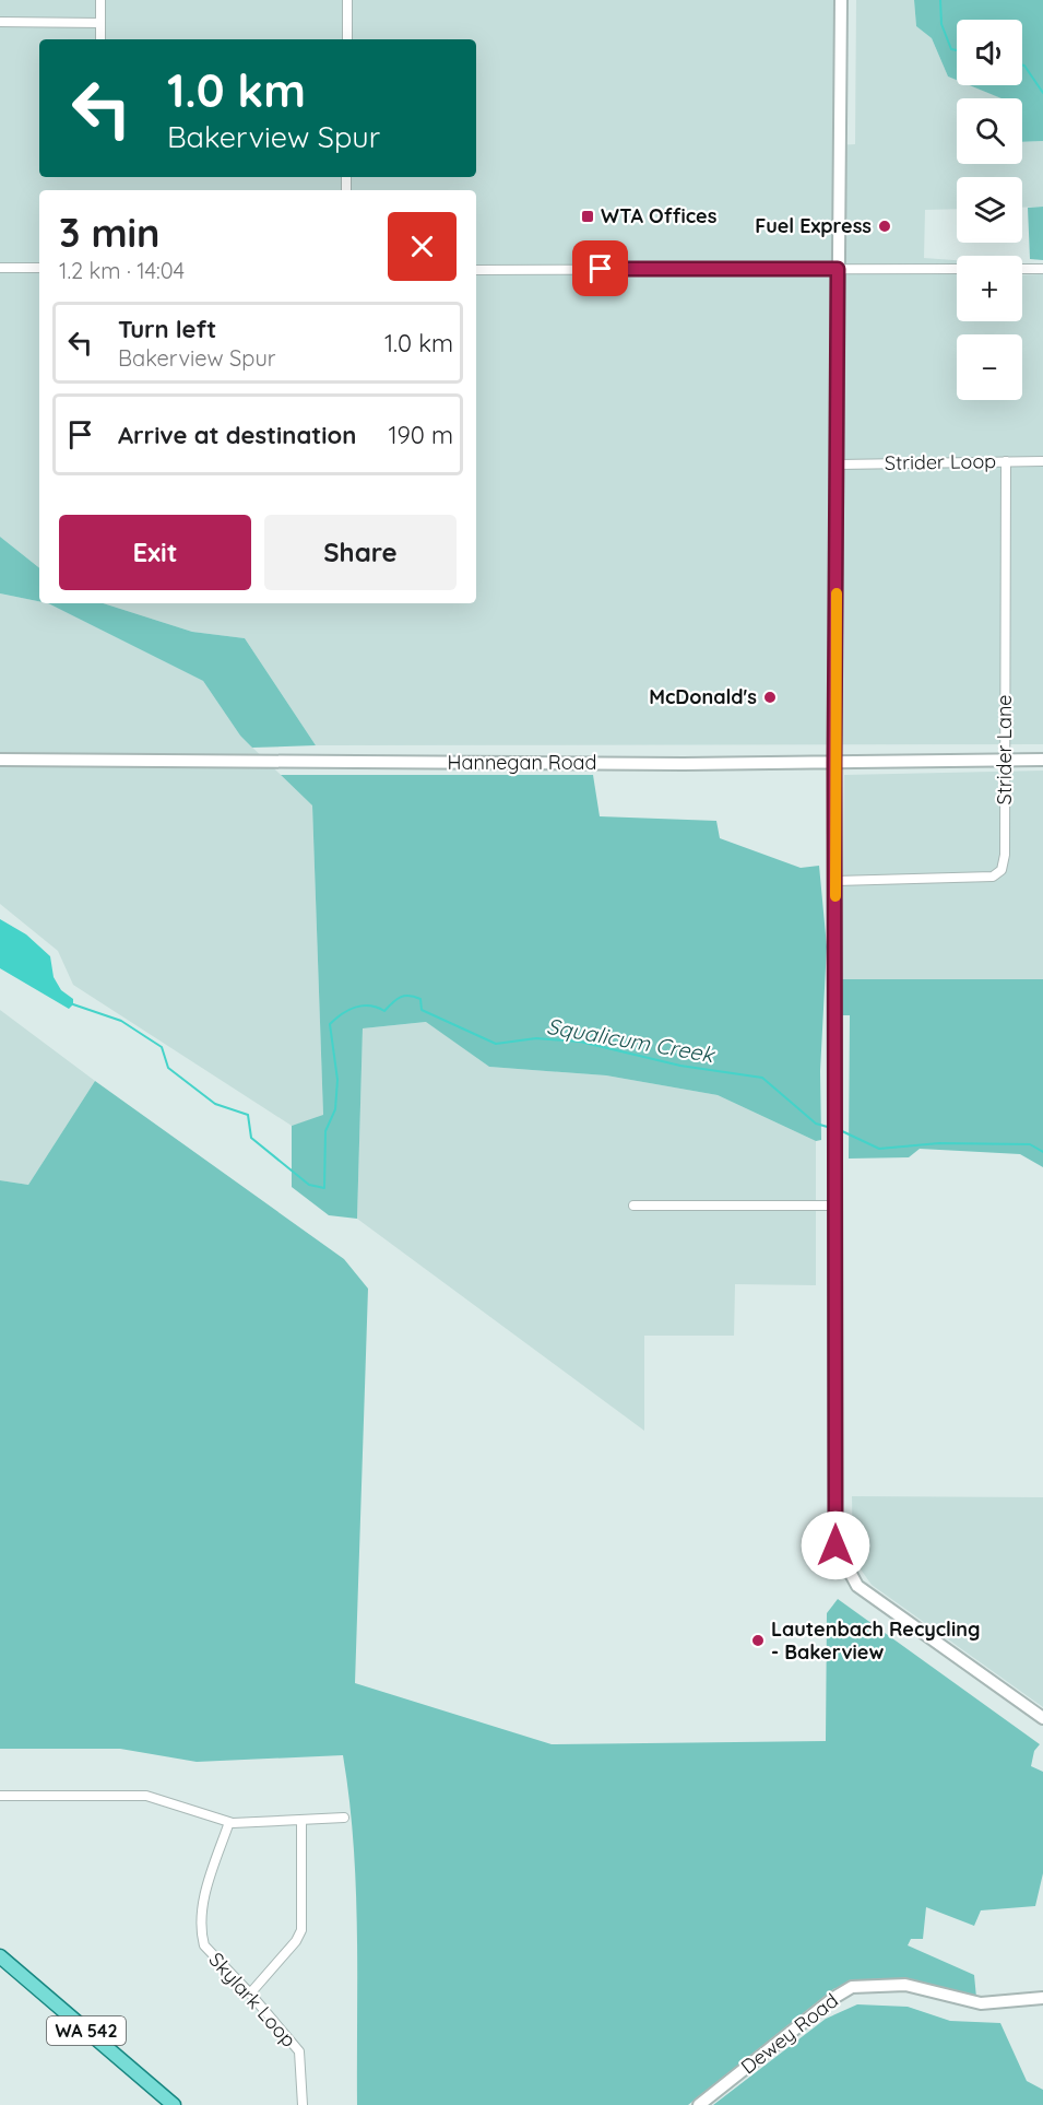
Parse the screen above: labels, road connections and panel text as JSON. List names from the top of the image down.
{
  "streets": {
    "main road": ["Hannegan Road", "WA 542", "Dewey Road"],
    "street": ["Strider Loop", "Strider Lane", "Skylark Loop"]
  },
  "crossings": [
    ["Strider Loop", "Strider Lane"],
    ["Strider Lane", "Hannegan Road"]
  ],
  "water": ["Squalicum Creek"],
  "places": {
    "transit": ["WTA Offices"],
    "other": ["Fuel Express", "McDonald's", "Lautenbach Recycling - Bakerview"]
  },
  "page": {
    "map_buttons": ["+", "−"],
    "turn": ["1.0 km", "Bakerview Spur"],
    "heading": ["3 min", "1.2 km · 14:04"],
    "list": [
      {
        "name": "Turn left",
        "note": "Bakerview Spur",
        "value": "1.0 km"
      },
      {
        "name": "Arrive at destination",
        "value": "190 m"
      }
    ],
    "buttons": ["Exit", "Share"]
  }
}
